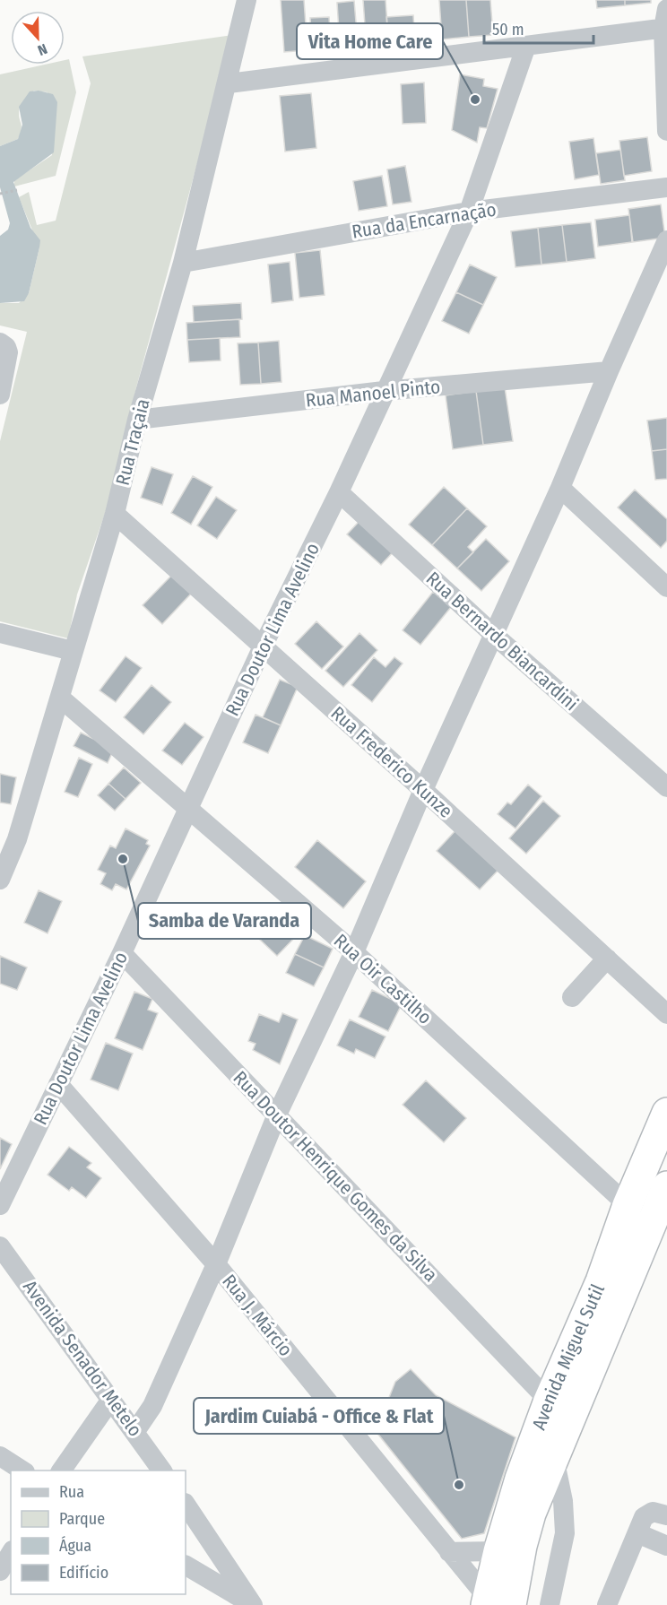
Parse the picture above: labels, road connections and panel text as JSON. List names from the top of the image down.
{
  "streets": {
    "highway": ["Avenida Miguel Sutil"],
    "street": [
      "Rua da Encarnação",
      "Rua Manoel Pinto",
      "Rua Traçaia",
      "Rua Doutor Lima Avelino",
      "Rua Bernardo Biancardini",
      "Rua Frederico Kunze",
      "Rua Oir Castilho",
      "Rua Doutor Henrique Gomes da Silva",
      "Rua J. Márcio",
      "Avenida Senador Metelo"
    ]
  },
  "crossings": [
    ["Rua da Encarnação", "Rua Traçaia"],
    ["Rua da Encarnação", "Rua Doutor Lima Avelino"],
    ["Rua Manoel Pinto", "Rua Traçaia"],
    ["Rua Manoel Pinto", "Rua Doutor Lima Avelino"],
    ["Rua Traçaia", "Rua Frederico Kunze"],
    ["Rua Traçaia", "Rua Oir Castilho"],
    ["Rua Doutor Lima Avelino", "Rua Bernardo Biancardini"],
    ["Rua Doutor Lima Avelino", "Rua Frederico Kunze"],
    ["Rua Doutor Lima Avelino", "Rua Oir Castilho"],
    ["Rua Doutor Lima Avelino", "Rua Doutor Henrique Gomes da Silva"],
    ["Rua Doutor Lima Avelino", "Rua J. Márcio"],
    ["Rua Oir Castilho", "Avenida Miguel Sutil"],
    ["Rua Doutor Henrique Gomes da Silva", "Avenida Miguel Sutil"],
    ["Rua J. Márcio", "Avenida Miguel Sutil"]
  ],
  "places": ["Vita Home Care", "Samba de Varanda", "Jardim Cuiabá - Office & Flat"],
  "legend": [
    "Rua",
    "Parque",
    "Água",
    "Edifício"
  ],
  "scale_bar": "50 m",
  "north": "bottom"
}
